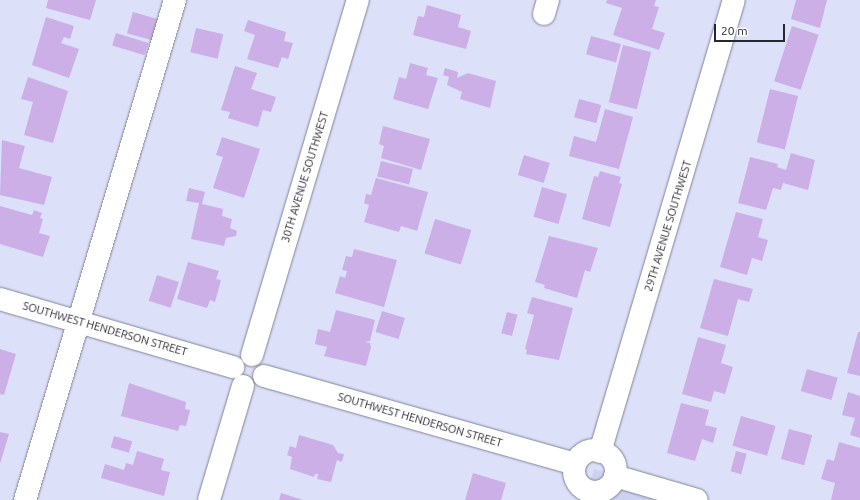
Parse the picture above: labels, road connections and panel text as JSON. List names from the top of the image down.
{
  "streets": {
    "street": ["30TH AVENUE SOUTHWEST", "29TH AVENUE SOUTHWEST", "SOUTHWEST HENDERSON STREET"]
  },
  "crossings": [
    ["30TH AVENUE SOUTHWEST", "SOUTHWEST HENDERSON STREET"],
    ["29TH AVENUE SOUTHWEST", "SOUTHWEST HENDERSON STREET"]
  ],
  "scale_bar": "20 m"
}
